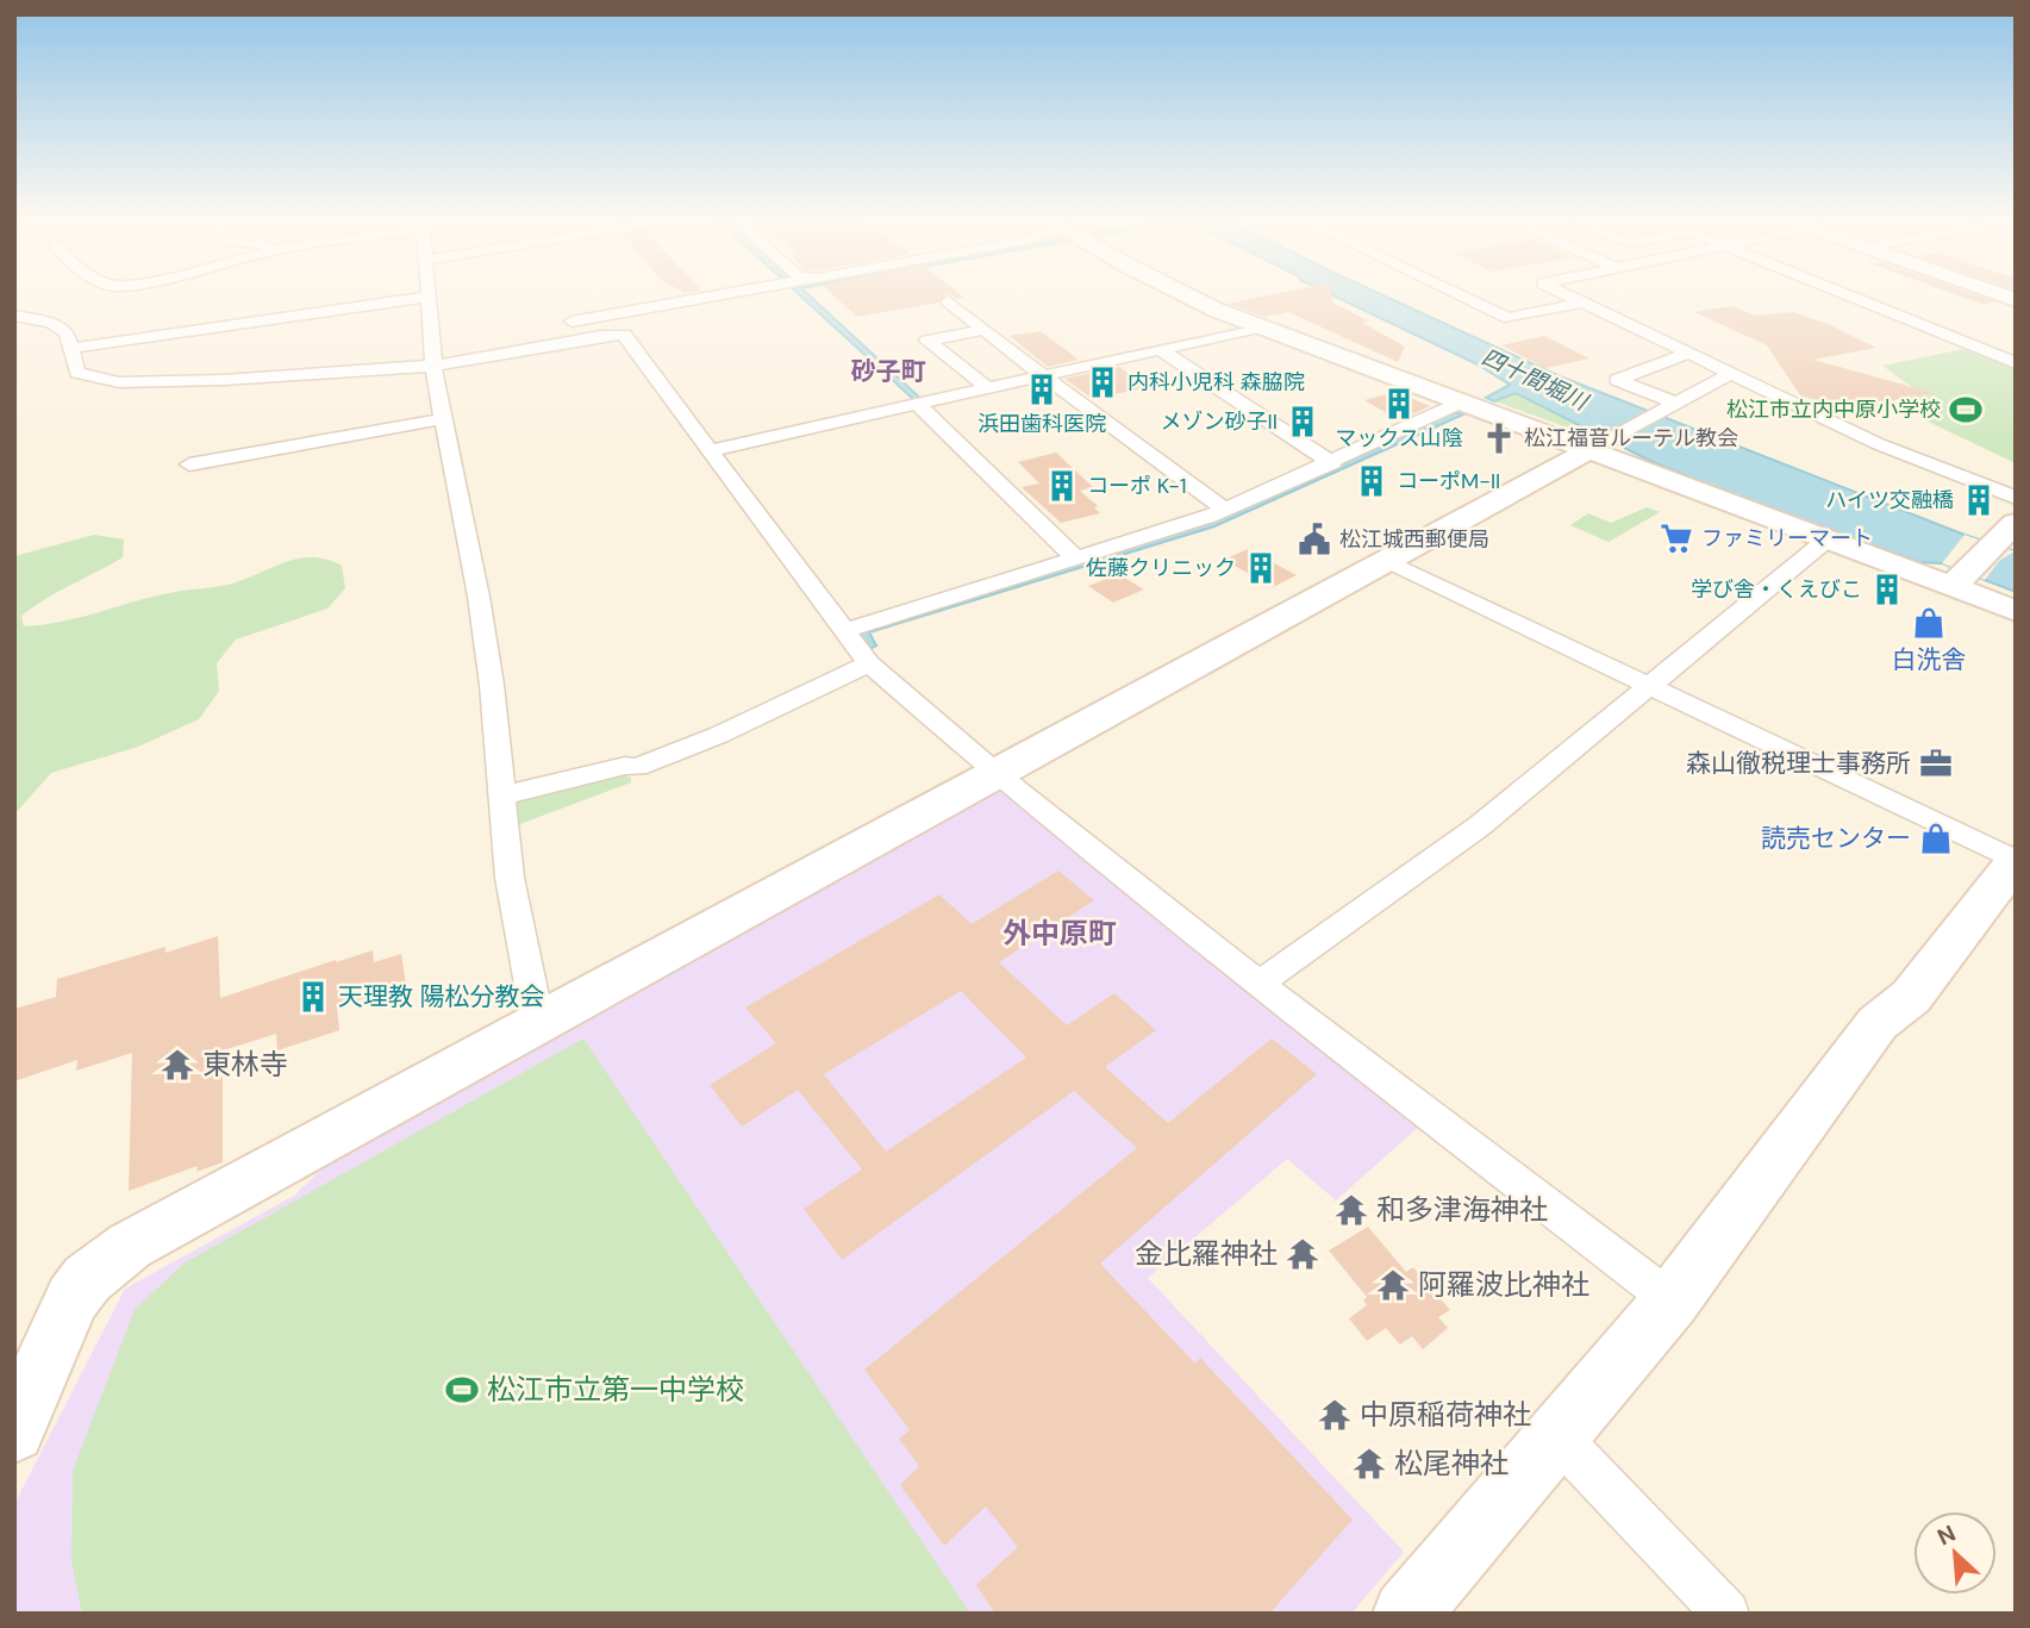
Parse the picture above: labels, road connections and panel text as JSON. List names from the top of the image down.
{
  "districts": ["砂子町", "外中原町"],
  "water": ["四十間堀川"],
  "places": {
    "building": [
      "内科小児科 森脇院",
      "浜田歯科医院",
      "マックス山陰",
      "メゾン砂子II",
      "コーポM-II",
      "コーポ K-1",
      "ハイツ交融橋",
      "佐藤クリニック",
      "学び舎・くえびこ",
      "天理教 陽松分教会"
    ],
    "sports": ["松江市立内中原小学校", "松江市立第一中学校"],
    "church": ["松江福音ルーテル教会"],
    "supermarket": ["ファミリーマート"],
    "public building": ["松江城西郵便局"],
    "shop": ["白洗舎", "読売センター"],
    "office": ["森山徹税理士事務所"],
    "temple": [
      "東林寺",
      "和多津海神社",
      "金比羅神社",
      "阿羅波比神社",
      "中原稲荷神社",
      "松尾神社"
    ]
  },
  "north": "top left"
}
